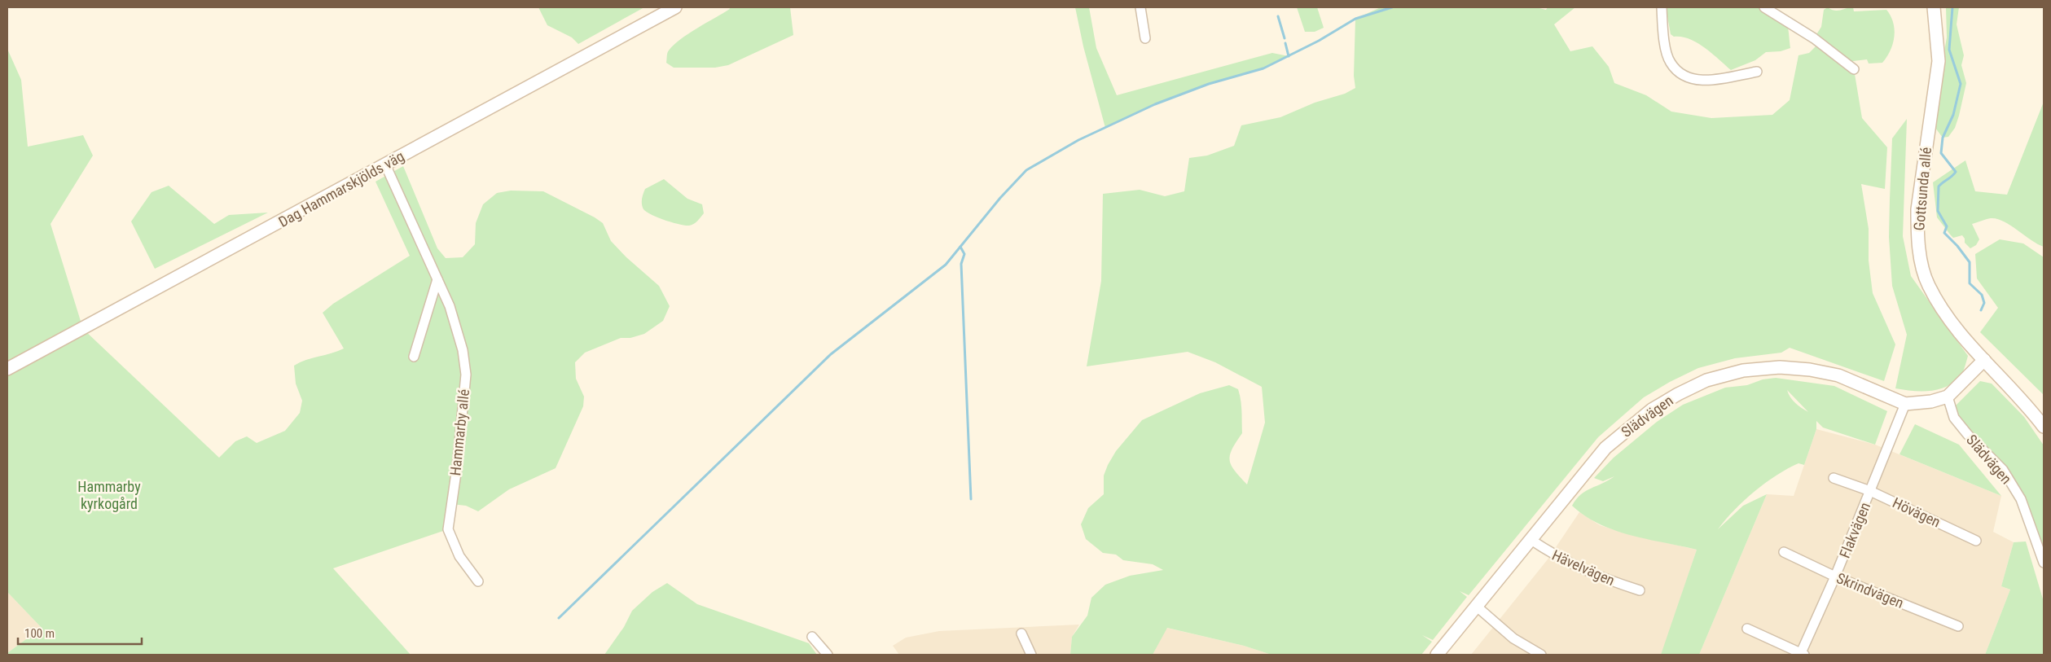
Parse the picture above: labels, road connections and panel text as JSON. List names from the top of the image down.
{
  "streets": {
    "street": [
      "Dag Hammarskjölds väg",
      "Gottsunda allé",
      "Slädvägen",
      "Hammarby allé",
      "Hövägen",
      "Flakvägen",
      "Hävelvägen",
      "Skrindvägen"
    ]
  },
  "crossings": [
    ["Dag Hammarskjölds väg", "Hammarby allé"],
    ["Slädvägen", "Flakvägen"],
    ["Slädvägen", "Hävelvägen"],
    ["Hövägen", "Flakvägen"],
    ["Flakvägen", "Skrindvägen"]
  ],
  "parks": ["Hammarby kyrkogård"],
  "scale_bar": "100 m"
}
